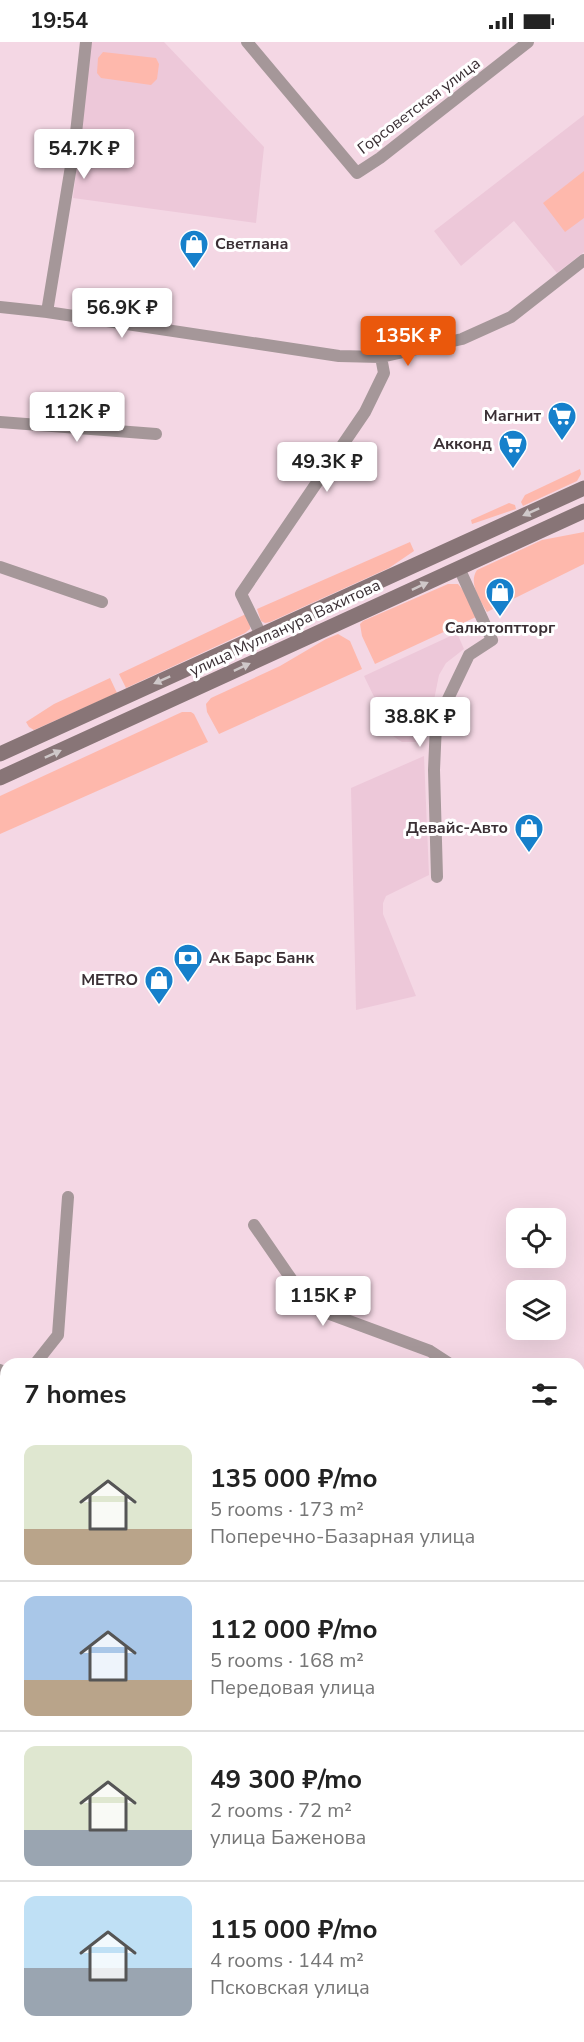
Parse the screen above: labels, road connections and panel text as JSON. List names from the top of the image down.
{
  "streets": {
    "main road": ["улица Мулланура Вахитова"],
    "street": ["Горсоветская улица"]
  },
  "places": {
    "shop": [
      "Светлана",
      "Салютоптторг",
      "Девайс-Авто",
      "METRO"
    ],
    "supermarket": ["Магнит", "Акконд"],
    "bank": ["Ак Барс Банк"]
  },
  "page": {
    "status": "19:54",
    "price": [
      "54.7K ₽",
      "56.9K ₽",
      "135K ₽",
      "112K ₽",
      "49.3K ₽",
      "38.8K ₽",
      "115K ₽"
    ],
    "heading": "7 homes",
    "list": [
      {
        "name": "135 000 ₽/mo",
        "note": "5 rooms · 173 m² · Поперечно-Базарная улица"
      },
      {
        "name": "112 000 ₽/mo",
        "note": "5 rooms · 168 m² · Передовая улица"
      },
      {
        "name": "49 300 ₽/mo",
        "note": "2 rooms · 72 m² · улица Баженова"
      },
      {
        "name": "115 000 ₽/mo",
        "note": "4 rooms · 144 m² · Псковская улица"
      }
    ]
  }
}
